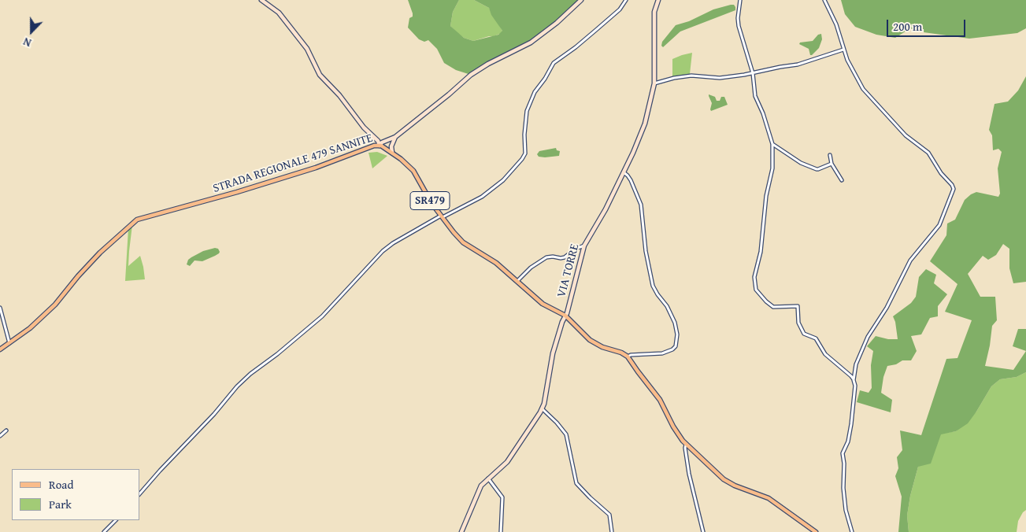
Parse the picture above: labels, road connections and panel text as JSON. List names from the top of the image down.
{
  "streets": {
    "main road": ["STRADA REGIONALE 479 SANNITE", "SR479", "VIA TORRE"]
  },
  "crossings": [
    ["STRADA REGIONALE 479 SANNITE", "VIA TORRE"]
  ],
  "legend": ["Road", "Park"],
  "scale_bar": "200 m",
  "north": "bottom"
}
